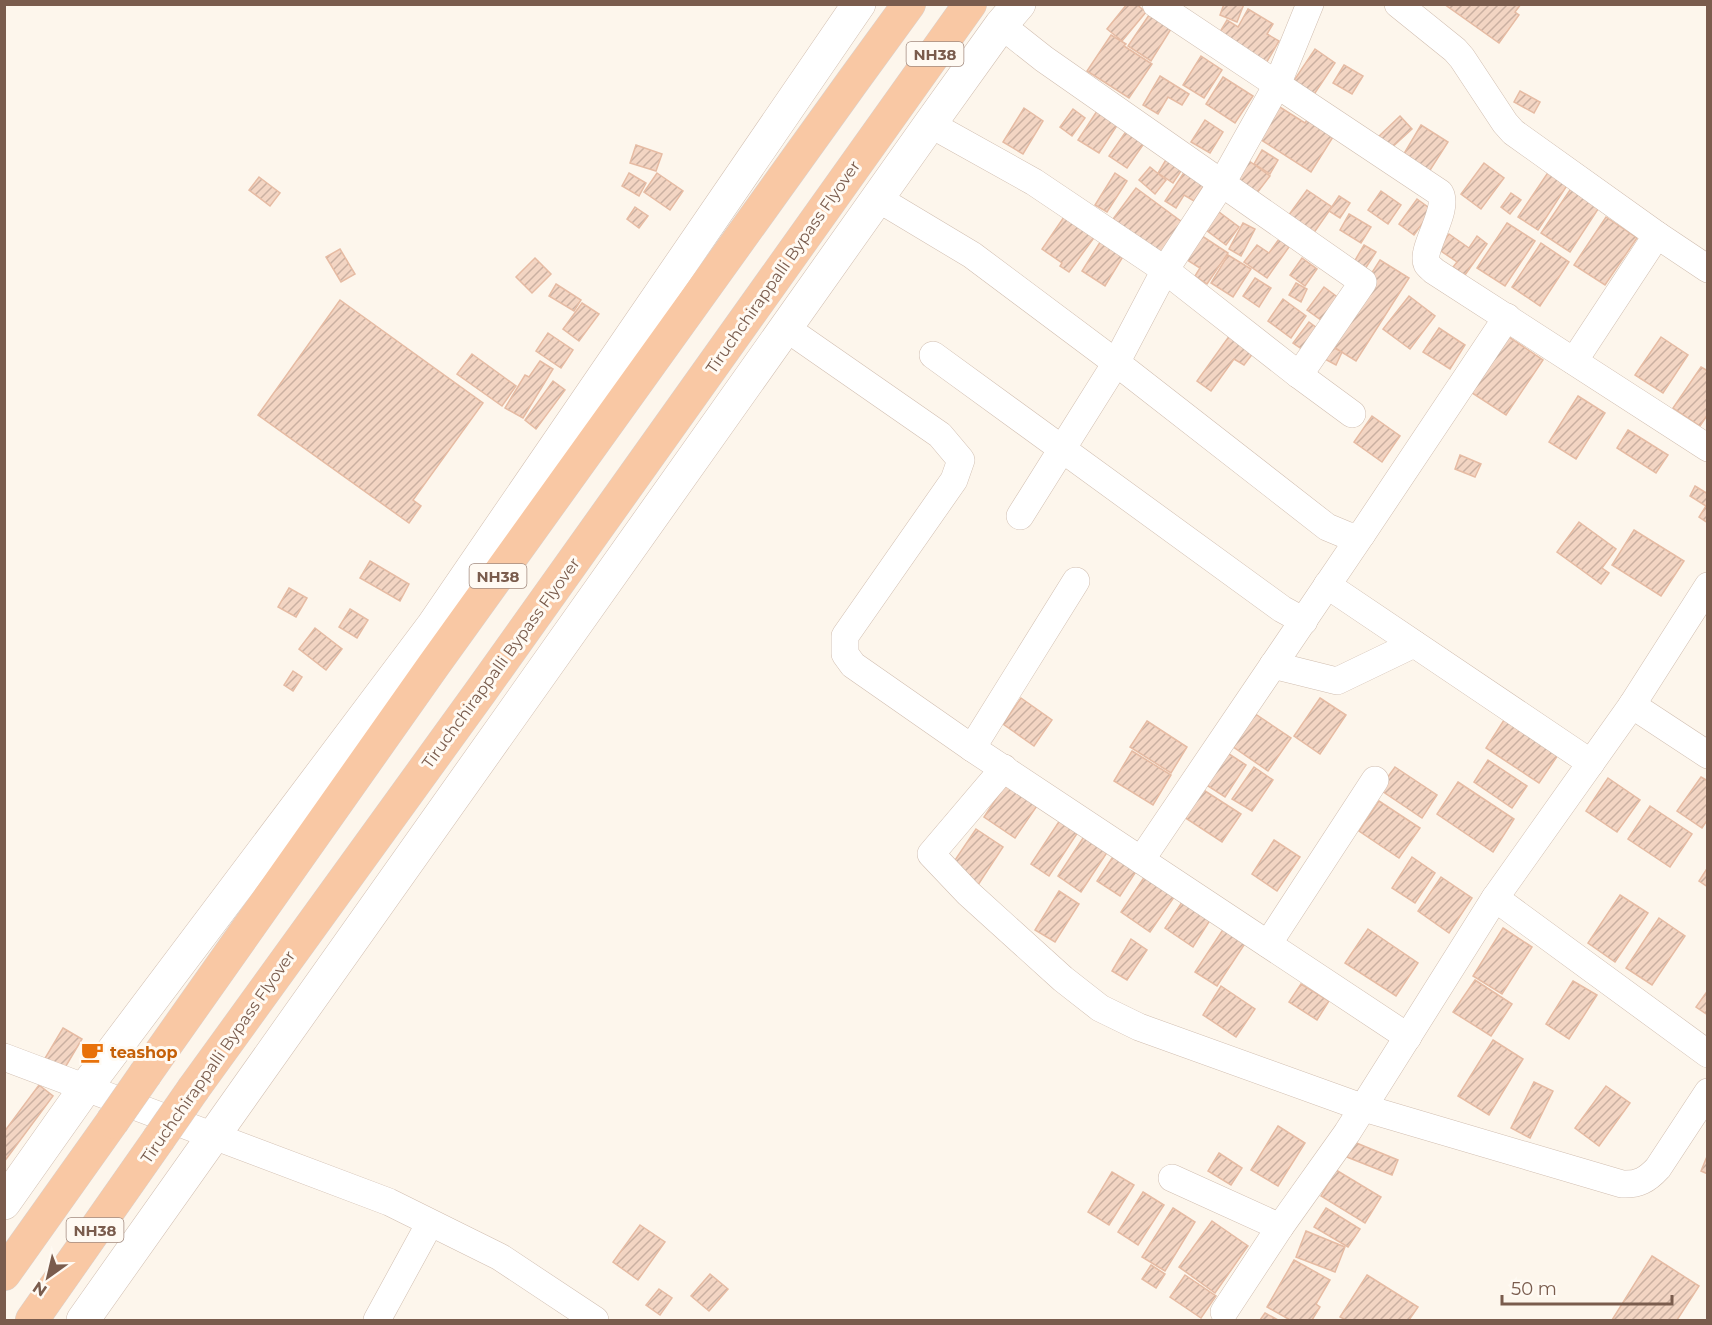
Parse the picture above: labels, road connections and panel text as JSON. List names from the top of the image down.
{
  "streets": {
    "highway": ["NH38", "Tiruchchirappalli Bypass Flyover"]
  },
  "places": {
    "cafe": ["teashop"]
  },
  "scale_bar": "50 m",
  "north": "bottom left"
}
